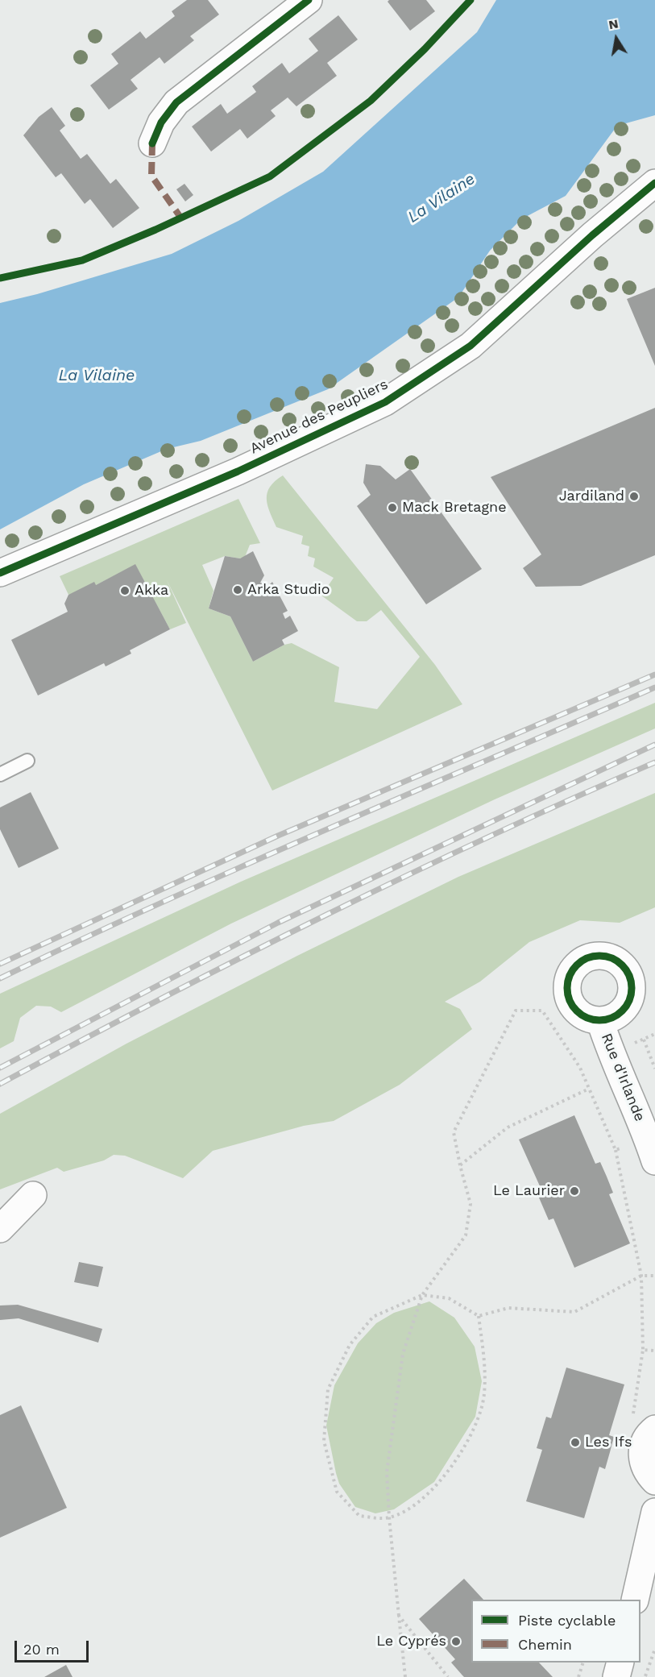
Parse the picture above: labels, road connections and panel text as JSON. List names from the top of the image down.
{
  "streets": {
    "street": ["Avenue des Peupliers", "Rue d'Irlande"]
  },
  "water": ["La Vilaine"],
  "places": [
    "Jardiland",
    "Mack Bretagne",
    "Arka Studio",
    "Akka",
    "Le Laurier",
    "Les Ifs",
    "Le Cyprés"
  ],
  "legend": ["Piste cyclable", "Chemin"],
  "scale_bar": "20 m",
  "north": "top"
}
